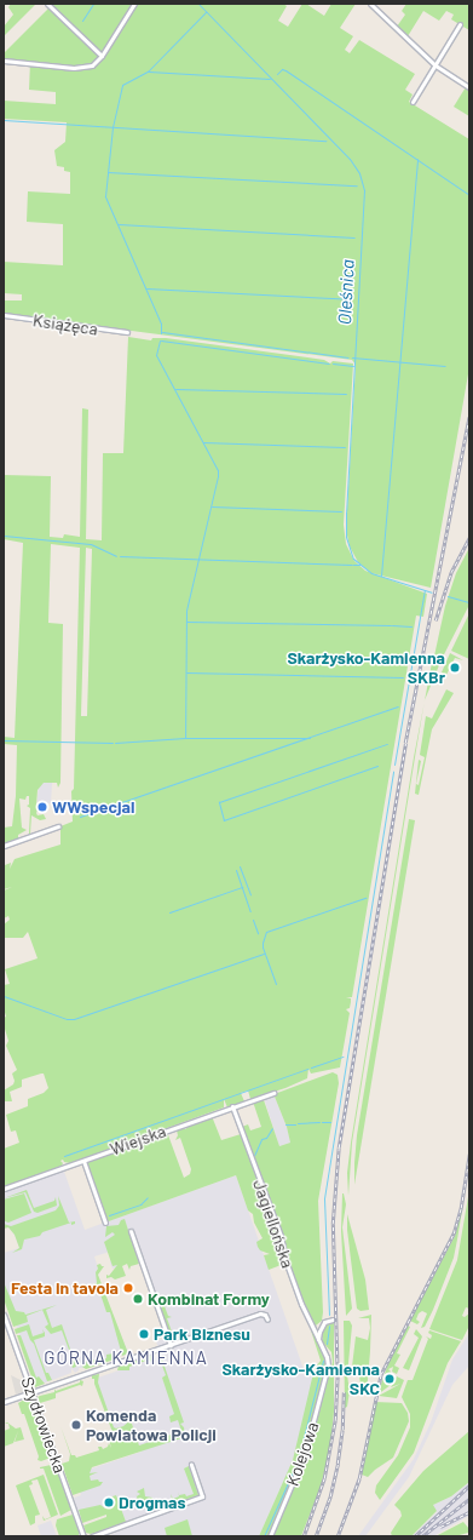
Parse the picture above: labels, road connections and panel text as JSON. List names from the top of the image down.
{
  "streets": {
    "street": [
      "Książęca",
      "Wiejska",
      "Jagiellońska",
      "Szydłowiecka",
      "Kolejowa"
    ]
  },
  "crossings": [
    ["Wiejska", "Jagiellońska"],
    ["Jagiellońska", "Kolejowa"]
  ],
  "districts": ["GÓRNA KAMIENNA"],
  "water": ["Oleśnica"],
  "places": [
    "Skarżysko-Kamienna SKBr",
    "WWspecjal",
    "Festa in tavola",
    "Kombinat Formy",
    "Park Biznesu",
    "Skarżysko-Kamienna SKC",
    "Komenda Powiatowa Policji",
    "Drogmas"
  ]
}
